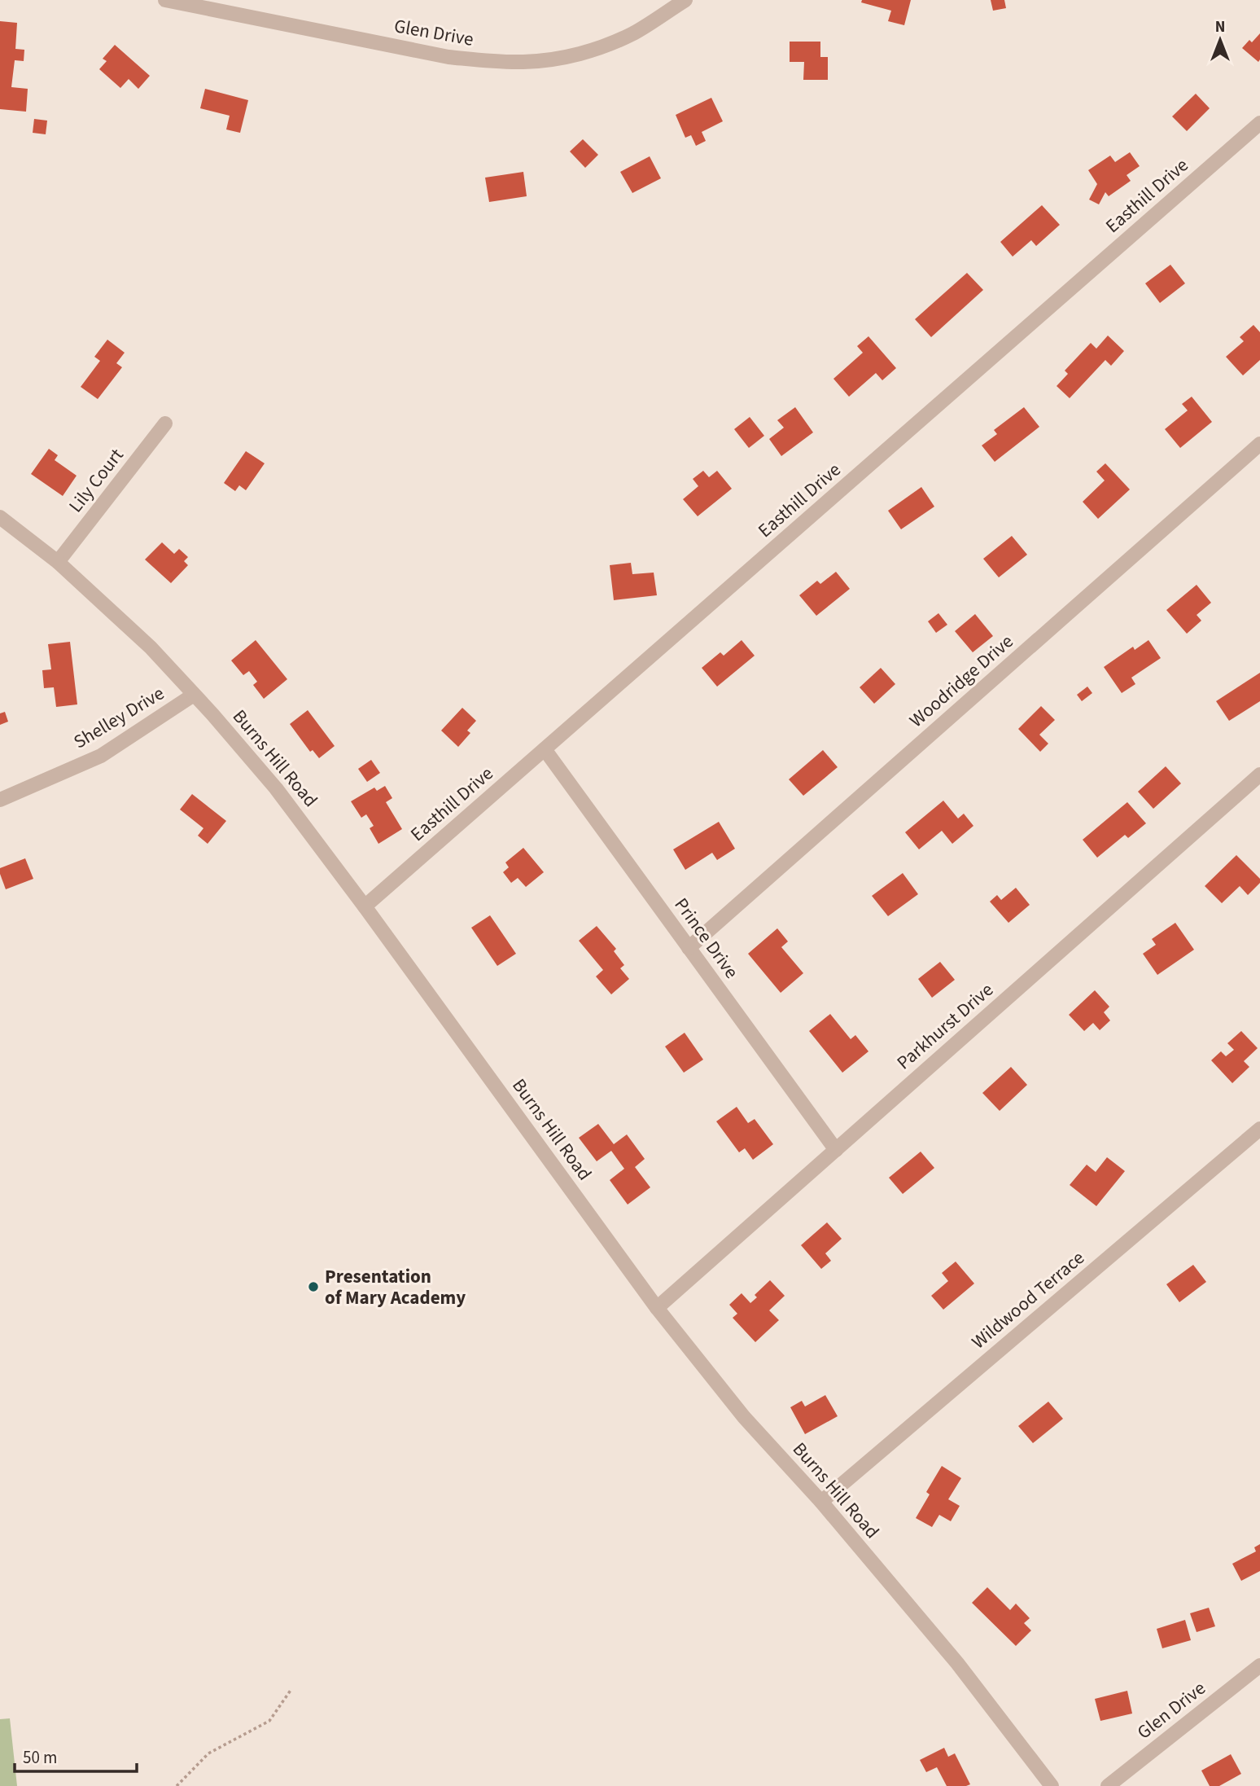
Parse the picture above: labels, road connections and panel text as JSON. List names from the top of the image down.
{
  "streets": {
    "street": [
      "Glen Drive",
      "Easthill Drive",
      "Lily Court",
      "Woodridge Drive",
      "Shelley Drive",
      "Burns Hill Road",
      "Prince Drive",
      "Parkhurst Drive",
      "Wildwood Terrace"
    ]
  },
  "crossings": [
    ["Easthill Drive", "Burns Hill Road"],
    ["Easthill Drive", "Prince Drive"],
    ["Lily Court", "Burns Hill Road"],
    ["Woodridge Drive", "Prince Drive"],
    ["Shelley Drive", "Burns Hill Road"],
    ["Burns Hill Road", "Parkhurst Drive"],
    ["Burns Hill Road", "Wildwood Terrace"],
    ["Prince Drive", "Parkhurst Drive"]
  ],
  "places": ["Presentation of Mary Academy"],
  "scale_bar": "50 m",
  "north": "top"
}
